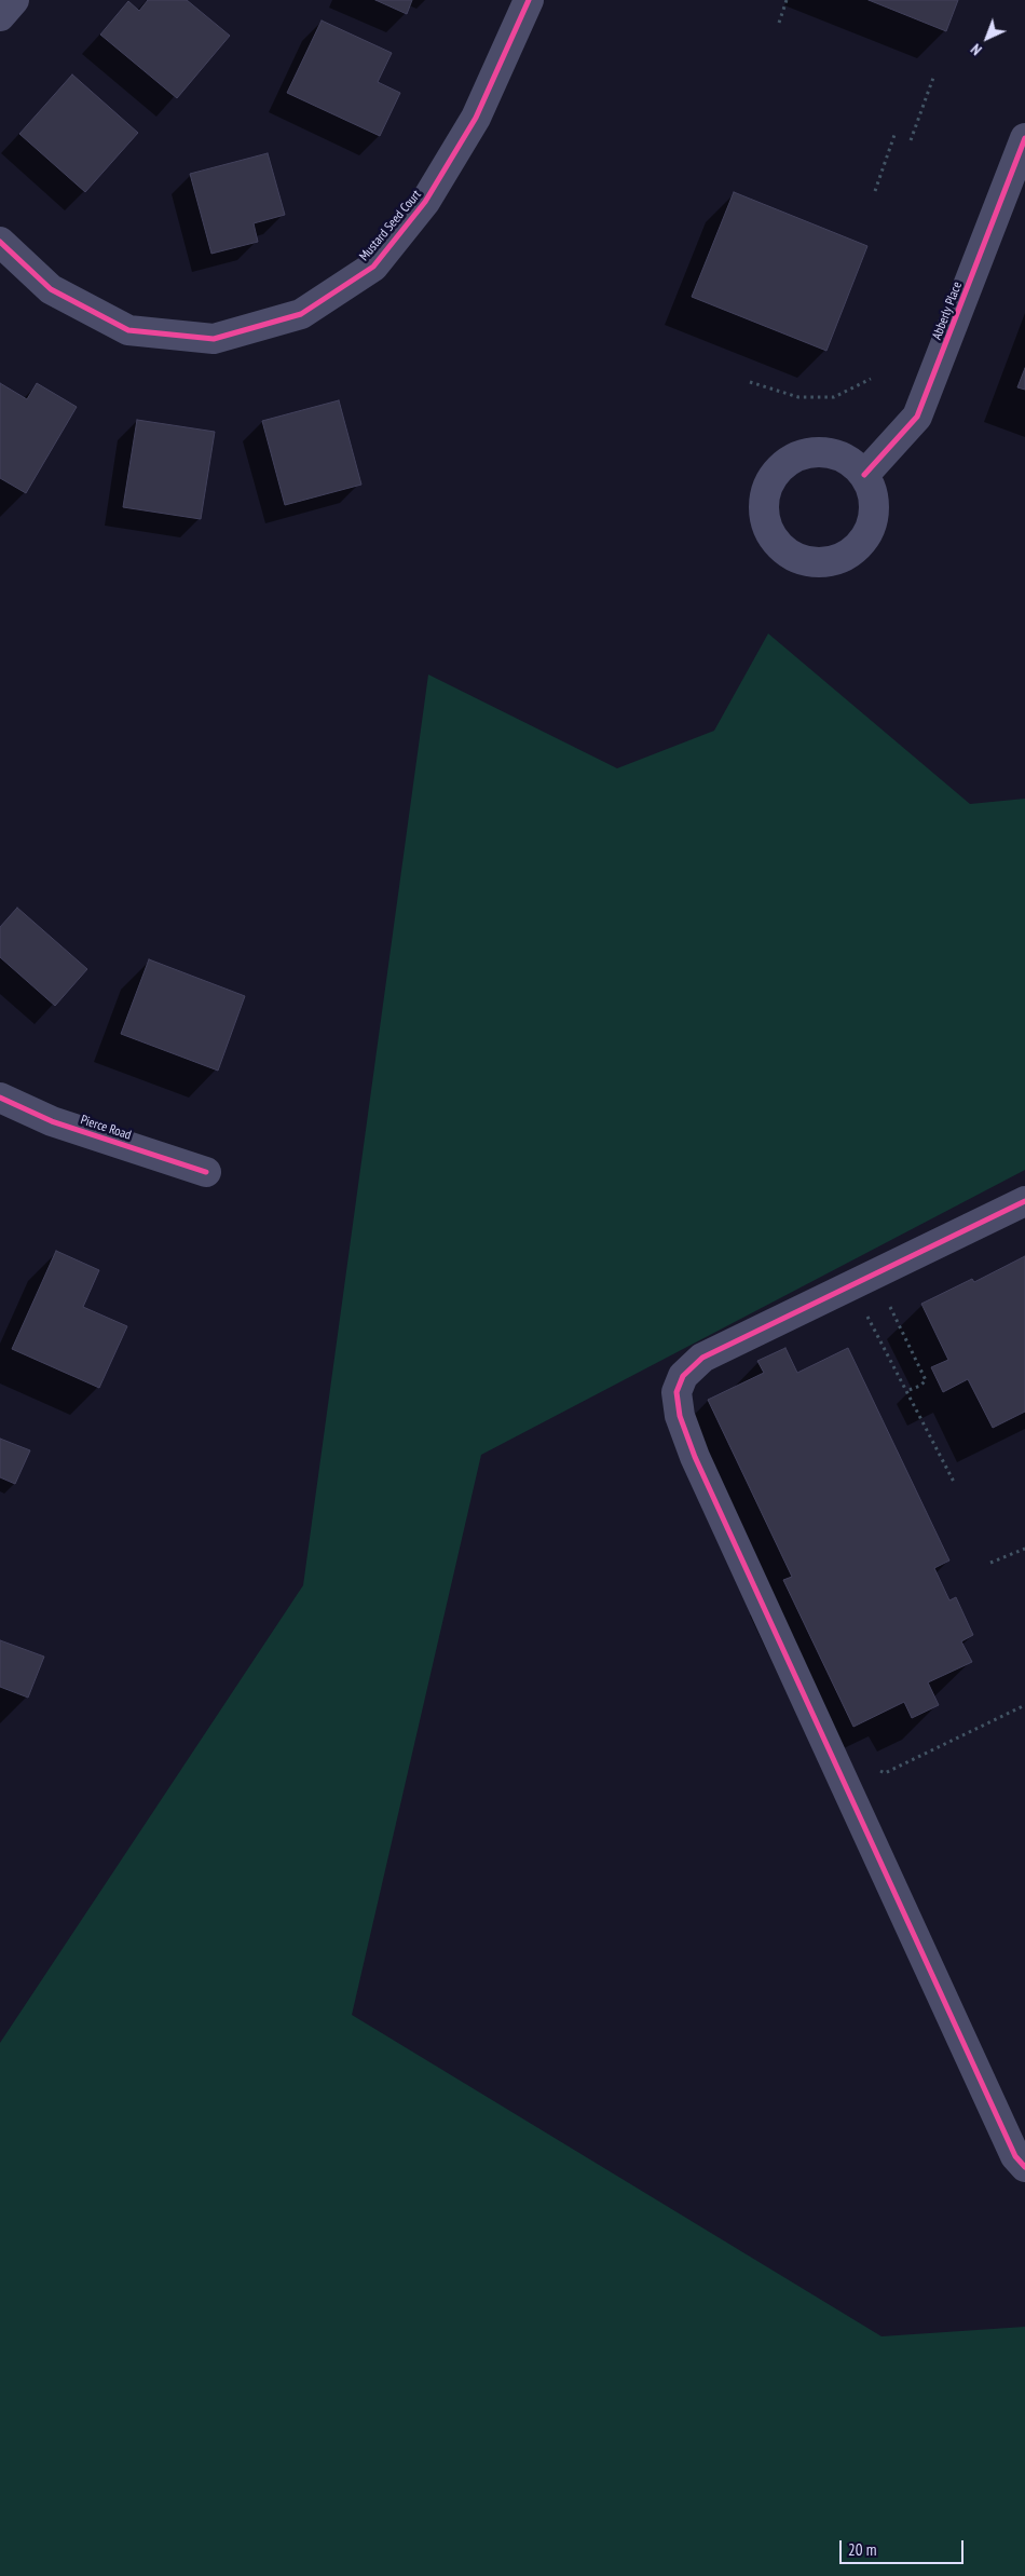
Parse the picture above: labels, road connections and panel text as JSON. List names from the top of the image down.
{
  "streets": {
    "street": ["Mustard Seed Court", "Abberly Place", "Pierce Road"]
  },
  "scale_bar": "20 m",
  "north": "bottom left"
}
